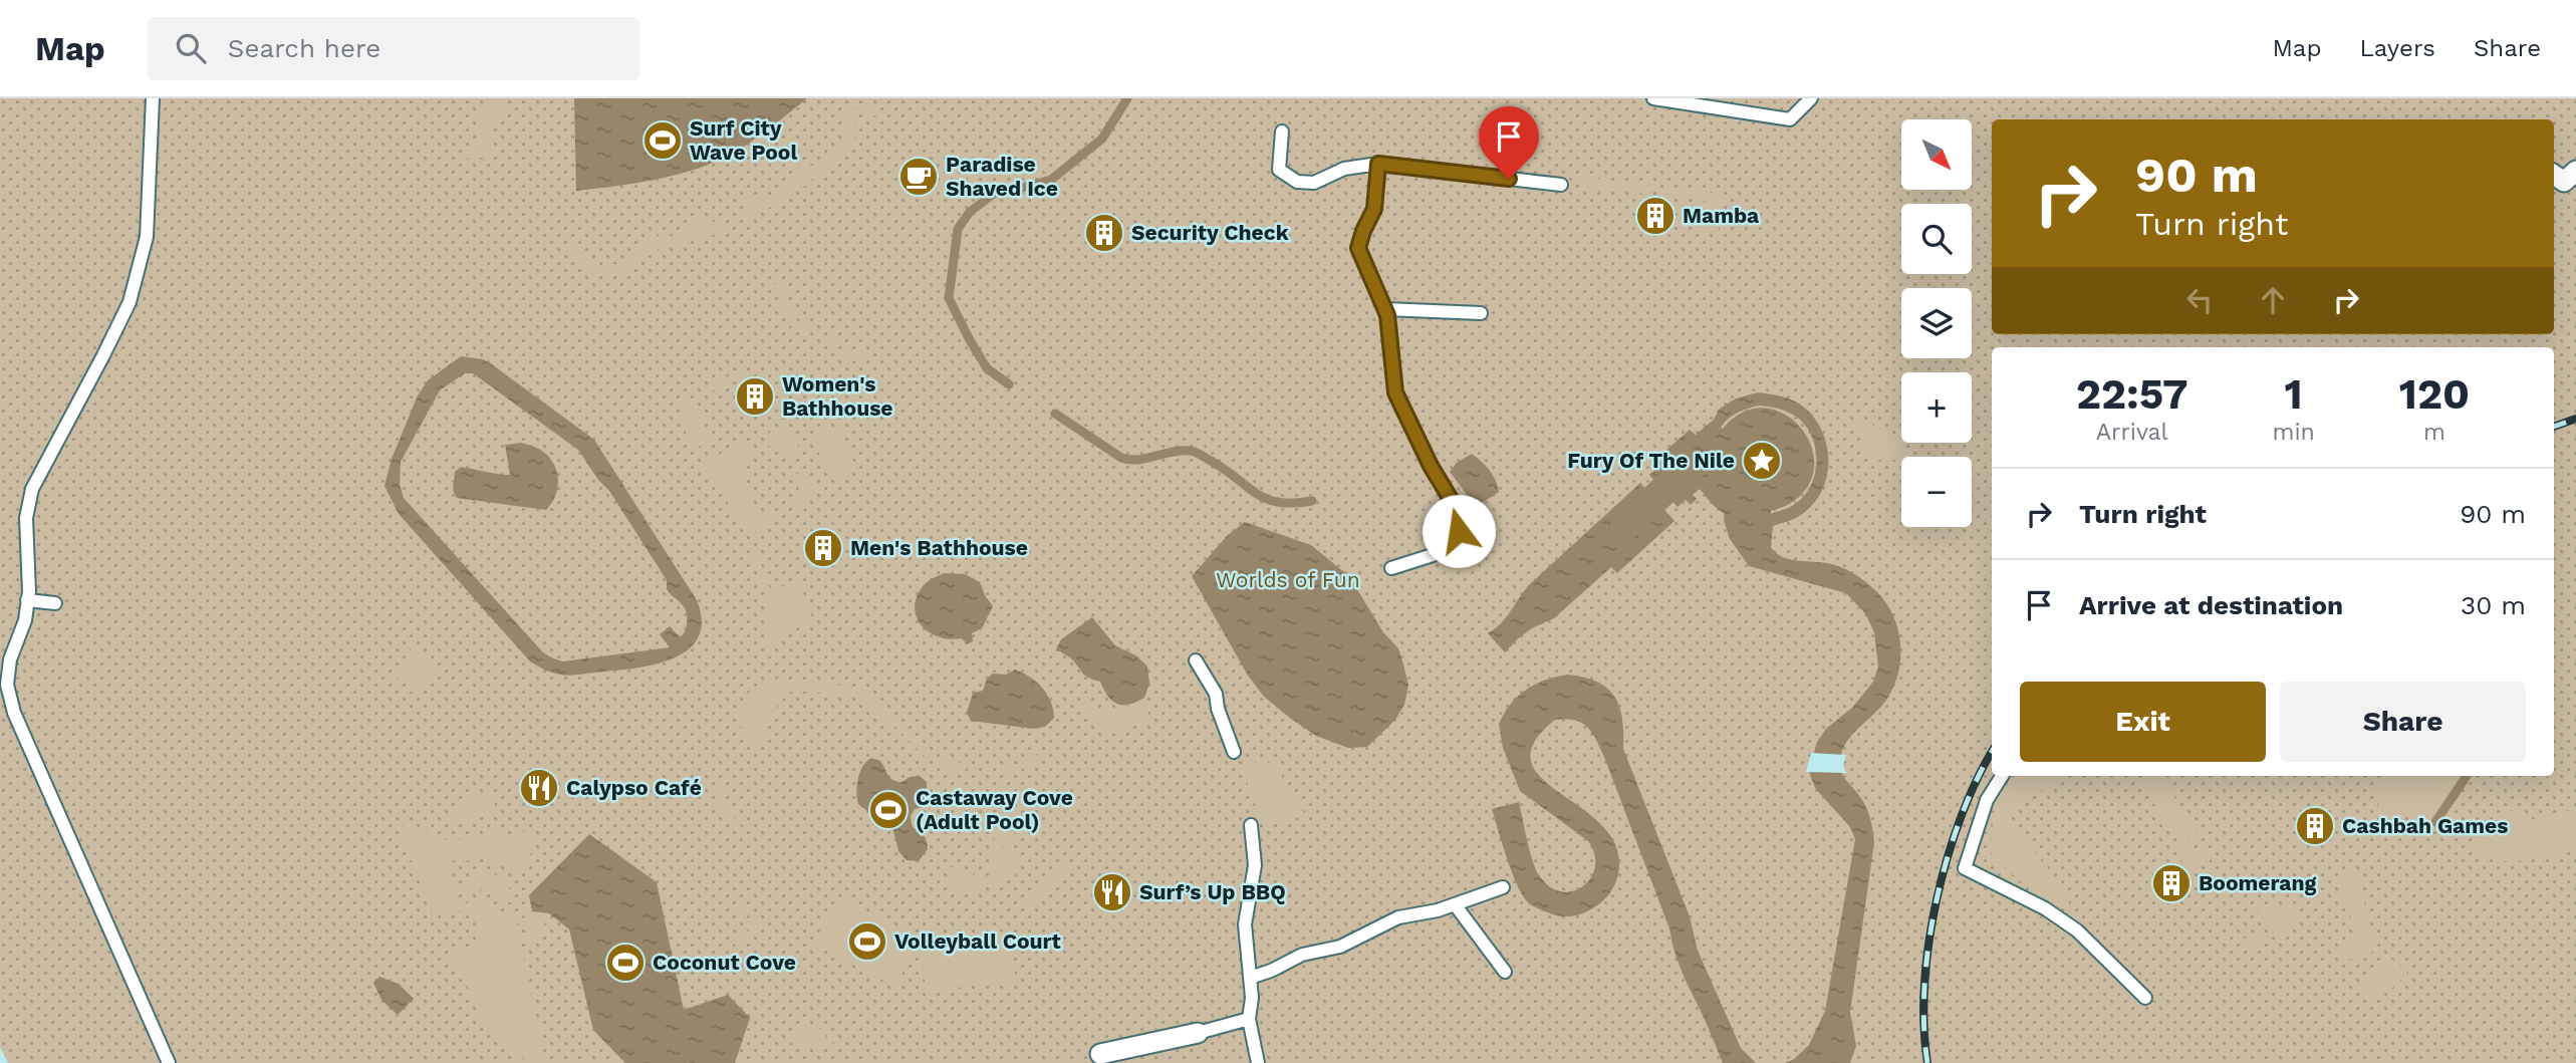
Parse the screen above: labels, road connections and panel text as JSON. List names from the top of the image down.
{
  "parks": ["Worlds of Fun"],
  "places": {
    "sports": [
      "Surf City Wave Pool",
      "Castaway Cove (Adult Pool)",
      "Volleyball Court",
      "Coconut Cove"
    ],
    "cafe": ["Paradise Shaved Ice"],
    "building": [
      "Mamba",
      "Security Check",
      "Women's Bathhouse",
      "Men's Bathhouse",
      "Cashbah Games",
      "Boomerang"
    ],
    "place": ["Fury Of The Nile"],
    "restaurant": ["Calypso Café", "Surf’s Up BBQ"]
  },
  "north": "bottom right",
  "page": {
    "header": "Map",
    "search": "Search here",
    "nav": ["Map", "Layers", "Share"],
    "map_buttons": ["+", "−"],
    "turn": ["90 m", "Turn right"],
    "eta": [
      "22:57",
      "Arrival",
      "1",
      "min",
      "120",
      "m"
    ],
    "list": [
      {
        "name": "Turn right",
        "value": "90 m"
      },
      {
        "name": "Arrive at destination",
        "value": "30 m"
      }
    ],
    "buttons": ["Exit", "Share"]
  }
}
